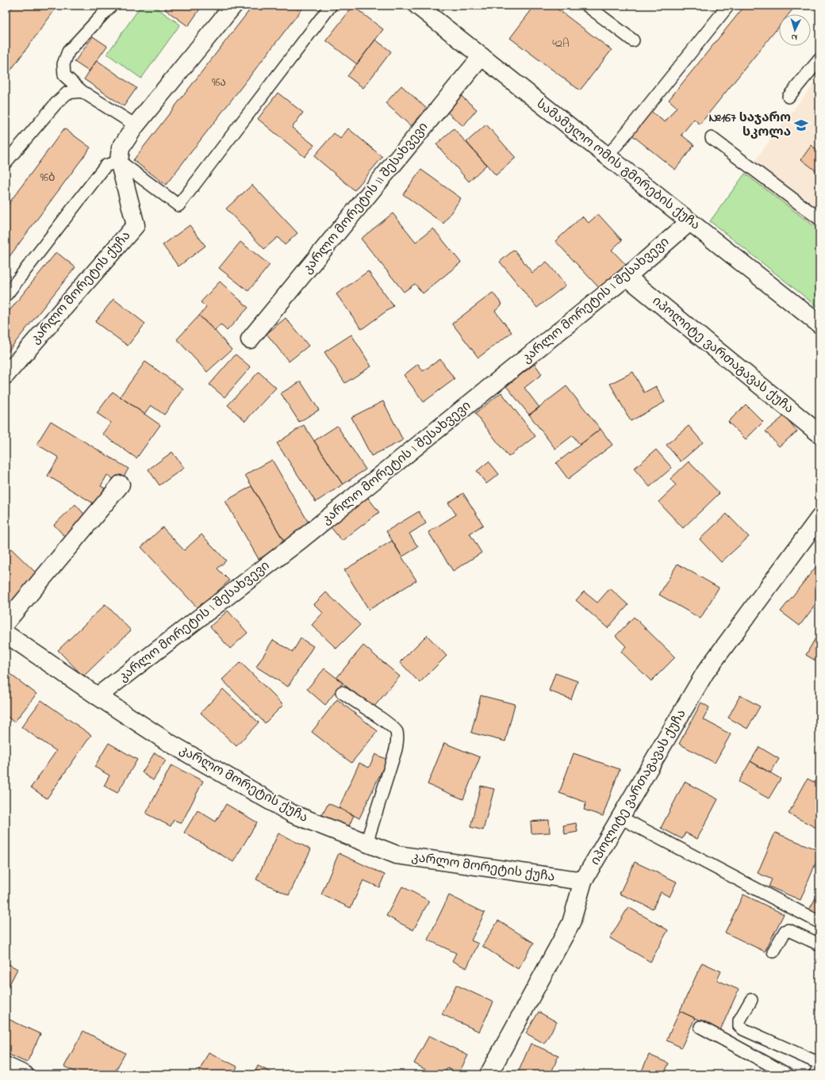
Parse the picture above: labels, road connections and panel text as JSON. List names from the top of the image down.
{
  "streets": {
    "street": [
      "სამამულო ომის გმირების ქუჩა",
      "კარლო მორეტის II შესახვევი",
      "კარლო მორეტის ქუჩა",
      "კარლო მორეტის I შესახვევი",
      "იპოლიტე ვართაგავას ქუჩა"
    ]
  },
  "crossings": [
    ["სამამულო ომის გმირების ქუჩა", "კარლო მორეტის II შესახვევი"],
    ["სამამულო ომის გმირების ქუჩა", "კარლო მორეტის I შესახვევი"],
    ["კარლო მორეტის ქუჩა", "კარლო მორეტის I შესახვევი"],
    ["კარლო მორეტის ქუჩა", "იპოლიტე ვართაგავას ქუჩა"],
    ["კარლო მორეტის I შესახვევი", "იპოლიტე ვართაგავას ქუჩა"]
  ],
  "places": {
    "school or university": ["№167 საჯარო სკოლა"]
  },
  "house_numbers": ["42A", "96ა", "96ბ"],
  "north": "bottom"
}
